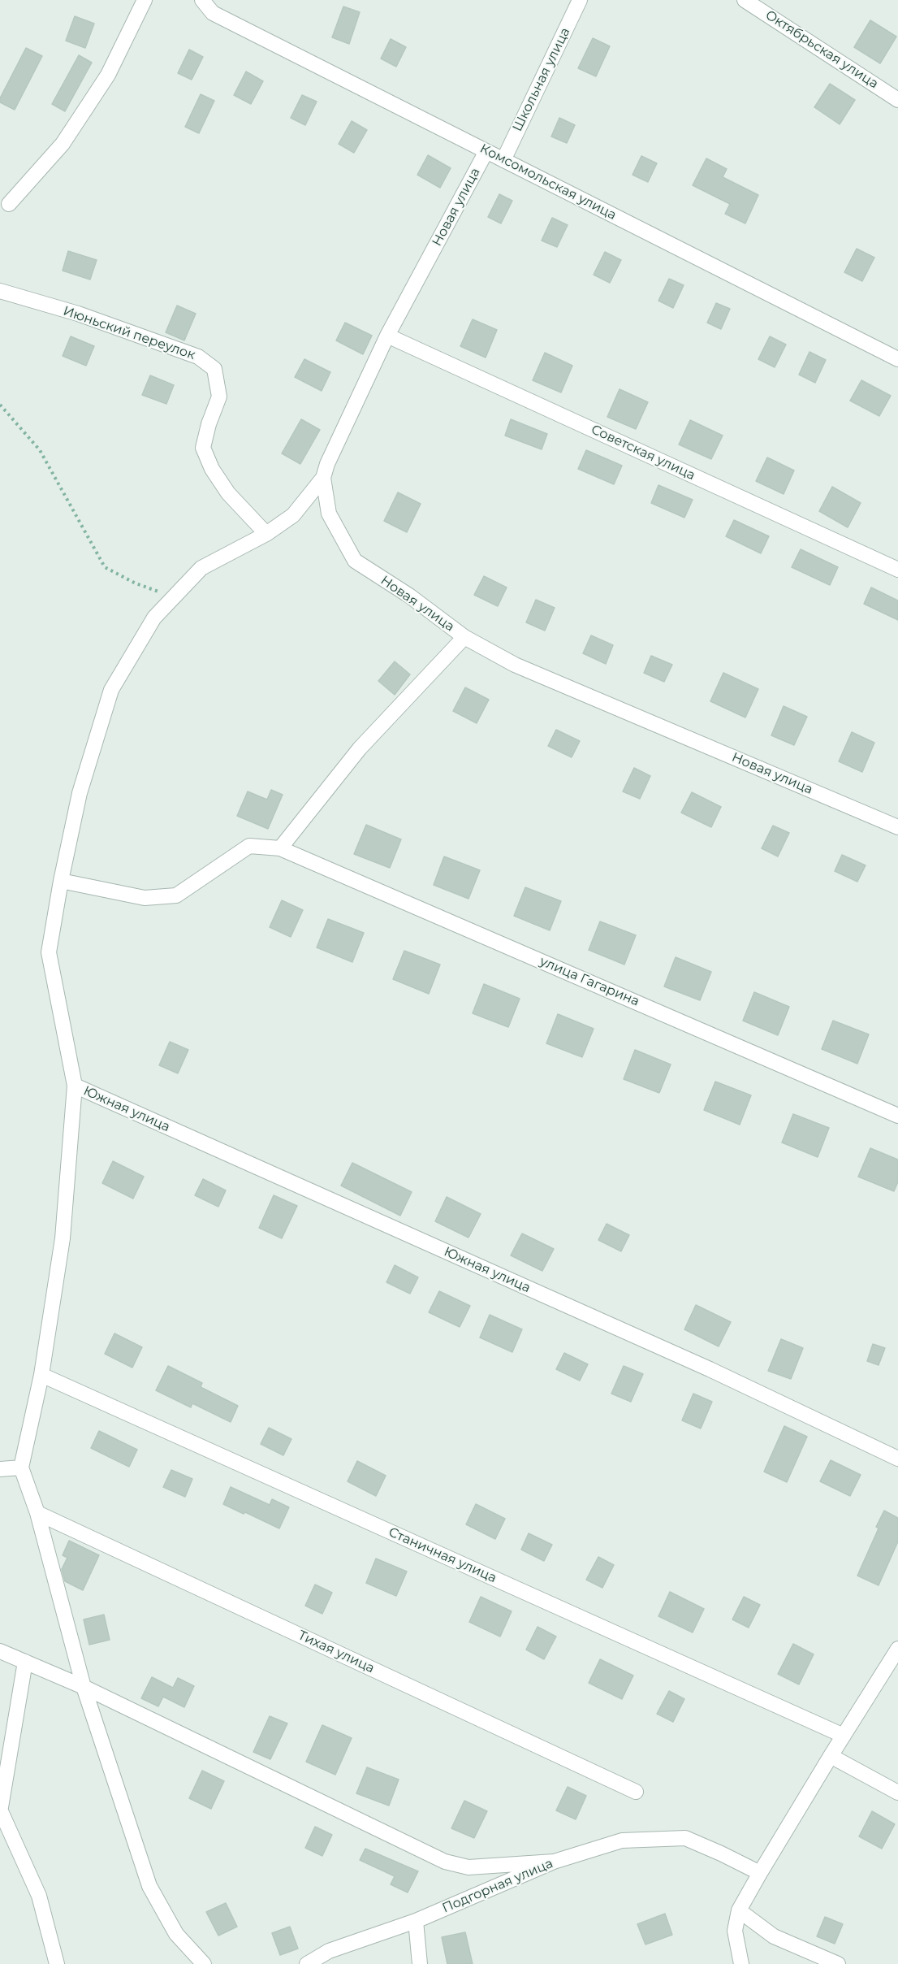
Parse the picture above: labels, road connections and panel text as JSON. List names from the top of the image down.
{
  "streets": {
    "street": [
      "Октябрьская улица",
      "Школьная улица",
      "Комсомольская улица",
      "Новая улица",
      "Июньский переулок",
      "Советская улица",
      "улица Гагарина",
      "Южная улица",
      "Станичная улица",
      "Тихая улица",
      "Подгорная улица"
    ]
  },
  "crossings": [
    ["Школьная улица", "Комсомольская улица"],
    ["Комсомольская улица", "Новая улица"],
    ["Новая улица", "Советская улица"]
  ]
}
